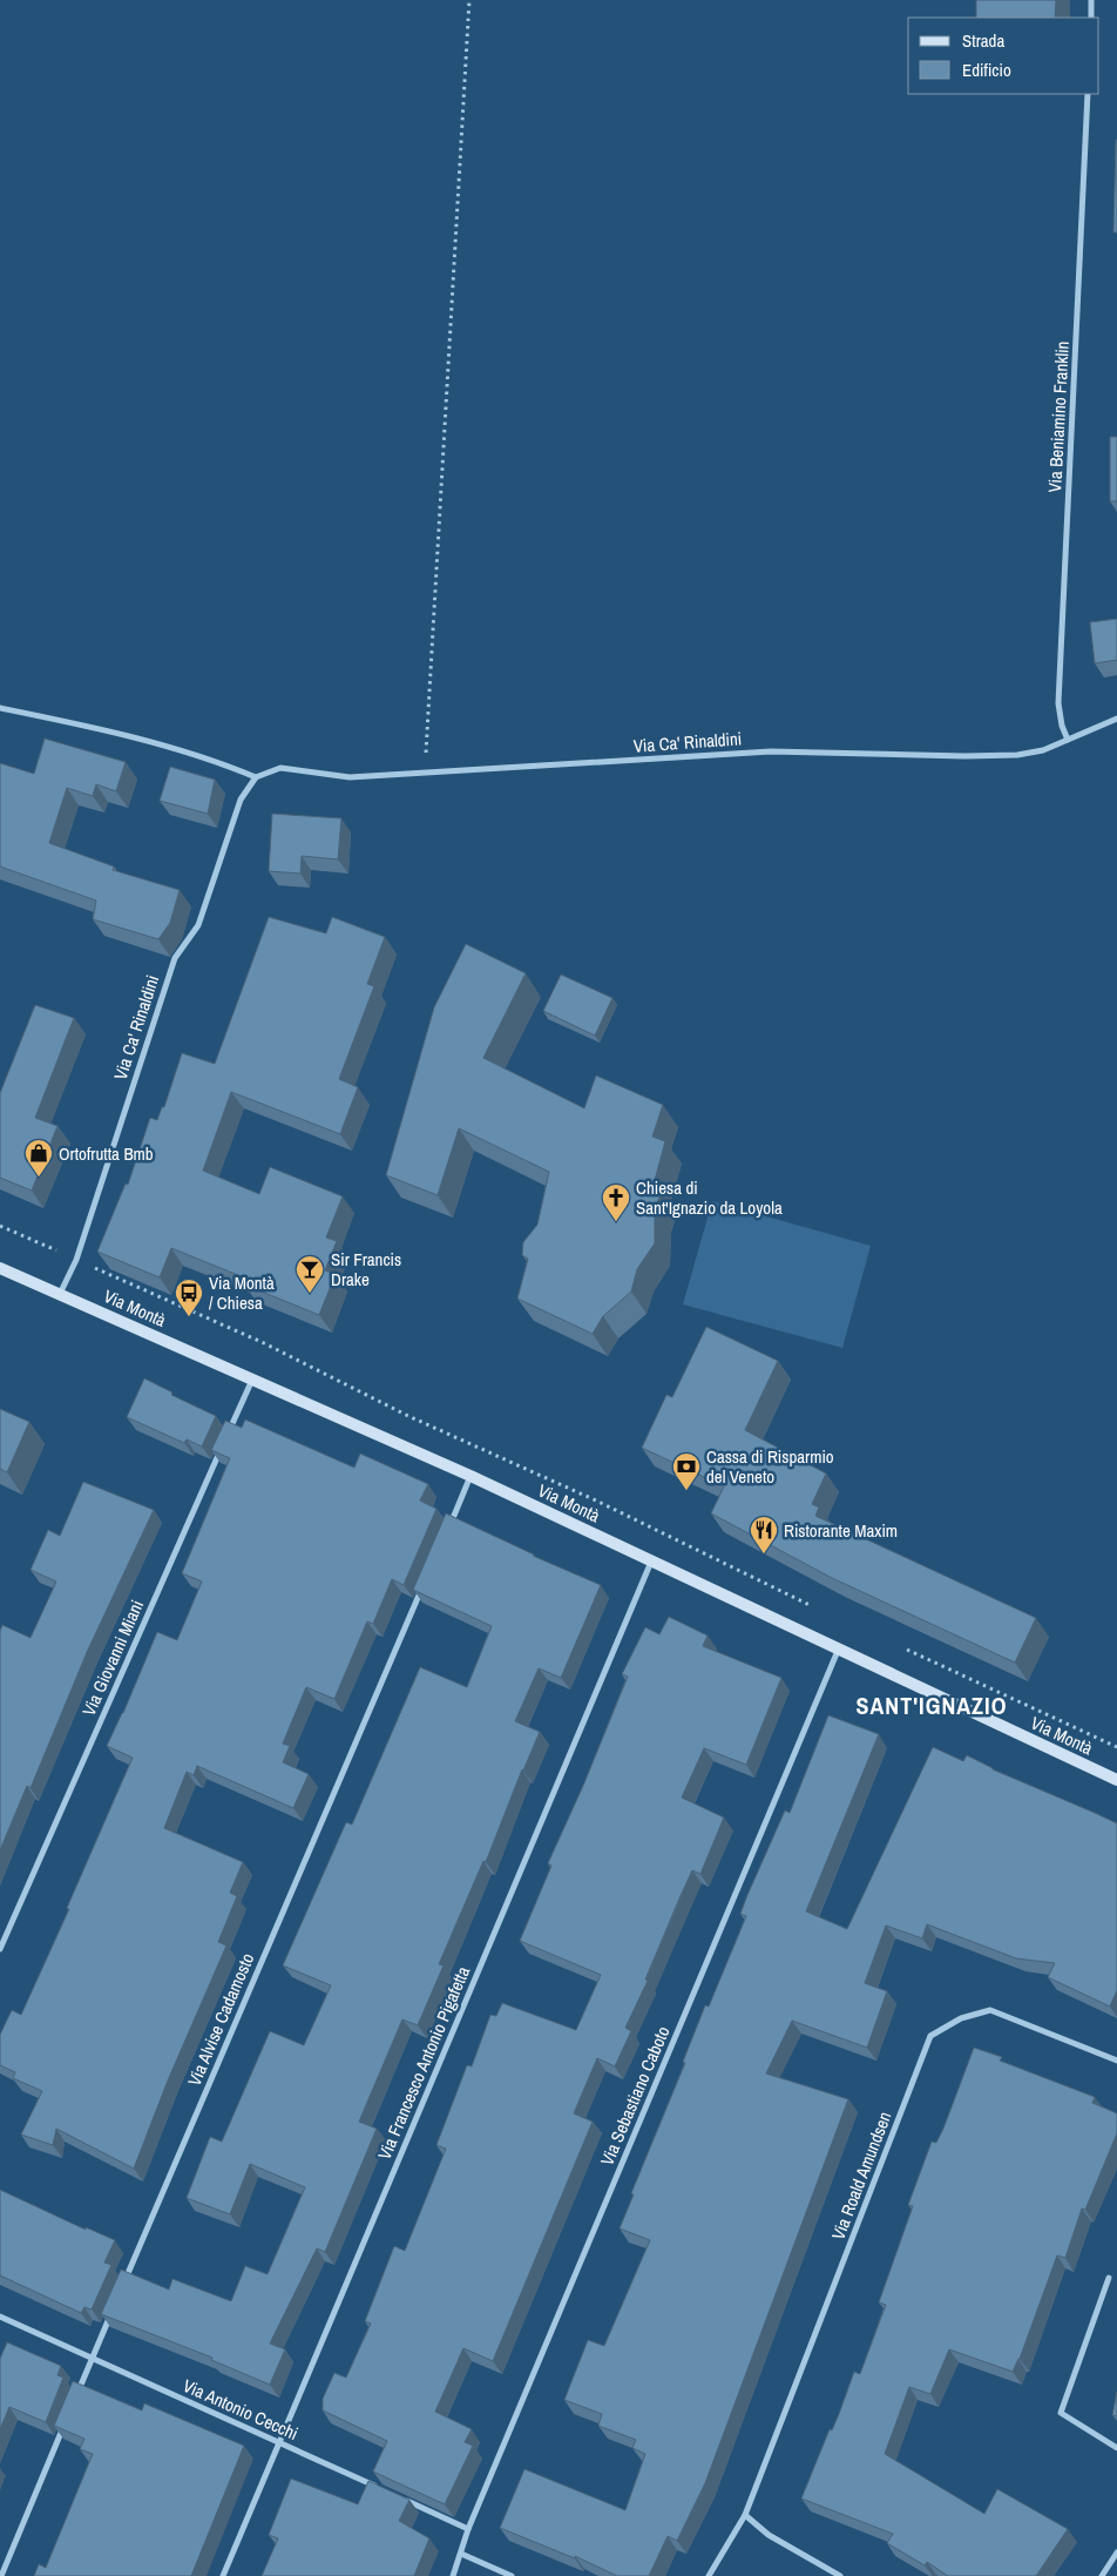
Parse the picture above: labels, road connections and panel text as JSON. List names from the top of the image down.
{
  "streets": {
    "main road": ["Via Montà"],
    "street": [
      "Via Beniamino Franklin",
      "Via Ca' Rinaldini",
      "Via Giovanni Miani",
      "Via Alvise Cadamosto",
      "Via Francesco Antonio Pigafetta",
      "Via Sebastiano Caboto",
      "Via Roald Amundsen",
      "Via Antonio Cecchi"
    ]
  },
  "crossings": [
    ["Via Beniamino Franklin", "Via Ca' Rinaldini"],
    ["Via Ca' Rinaldini", "Via Montà"],
    ["Via Montà", "Via Francesco Antonio Pigafetta"],
    ["Via Montà", "Via Sebastiano Caboto"],
    ["Via Francesco Antonio Pigafetta", "Via Antonio Cecchi"]
  ],
  "districts": ["SANT'IGNAZIO"],
  "places": {
    "shop": ["Ortofrutta Bmb"],
    "church": ["Chiesa di Sant'Ignazio da Loyola"],
    "bar": ["Sir Francis Drake"],
    "bus stop": ["Via Montà / Chiesa"],
    "bank": ["Cassa di Risparmio del Veneto"],
    "restaurant": ["Ristorante Maxim"]
  },
  "legend": ["Strada", "Edificio"]
}
